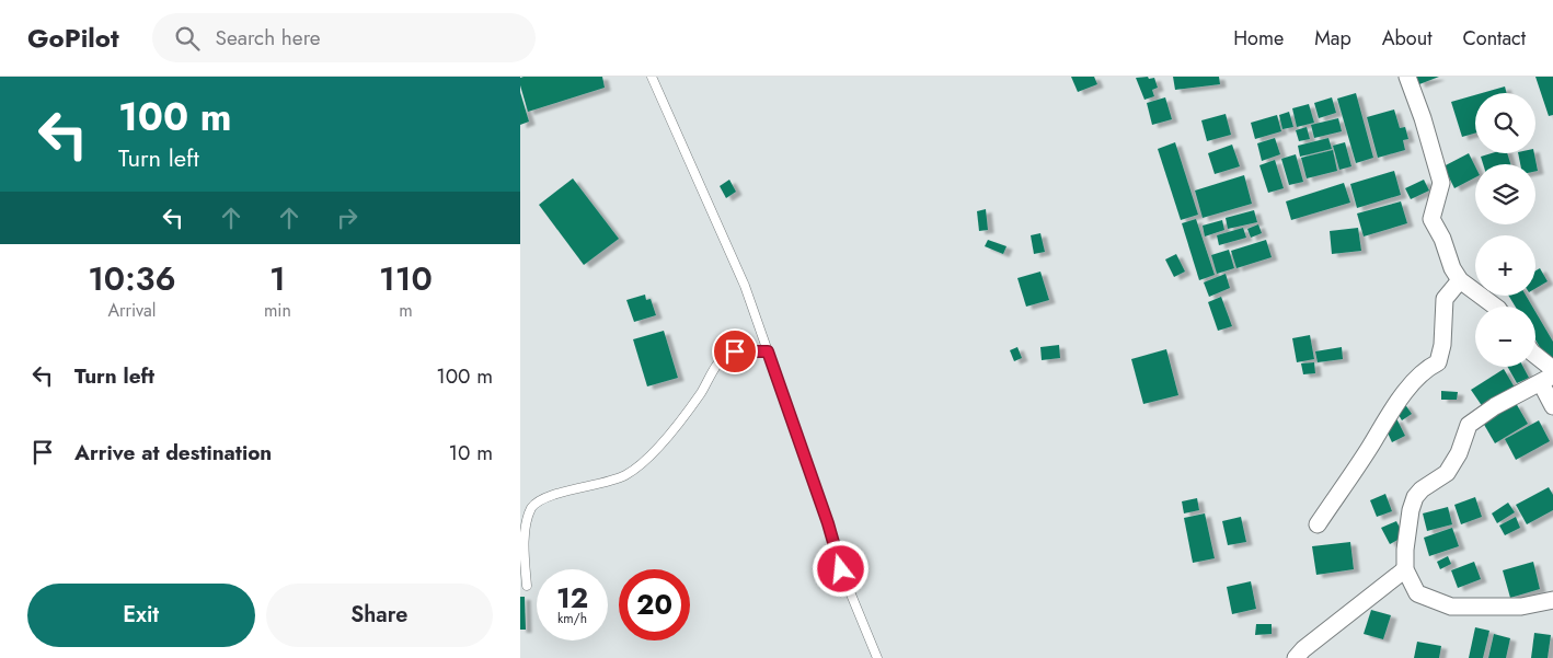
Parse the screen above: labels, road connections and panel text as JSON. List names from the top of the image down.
{
  "page": {
    "header": "GoPilot",
    "search": "Search here",
    "nav": [
      "Home",
      "Map",
      "About",
      "Contact"
    ],
    "turn": ["100 m", "Turn left"],
    "map_buttons": ["+", "−"],
    "eta": [
      "10:36",
      "Arrival",
      "1",
      "min",
      "110",
      "m"
    ],
    "list": [
      {
        "name": "Turn left",
        "value": "100 m"
      },
      {
        "name": "Arrive at destination",
        "value": "10 m"
      }
    ],
    "speed": "12 km/h",
    "limit": "20",
    "buttons": ["Exit", "Share"]
  }
}
